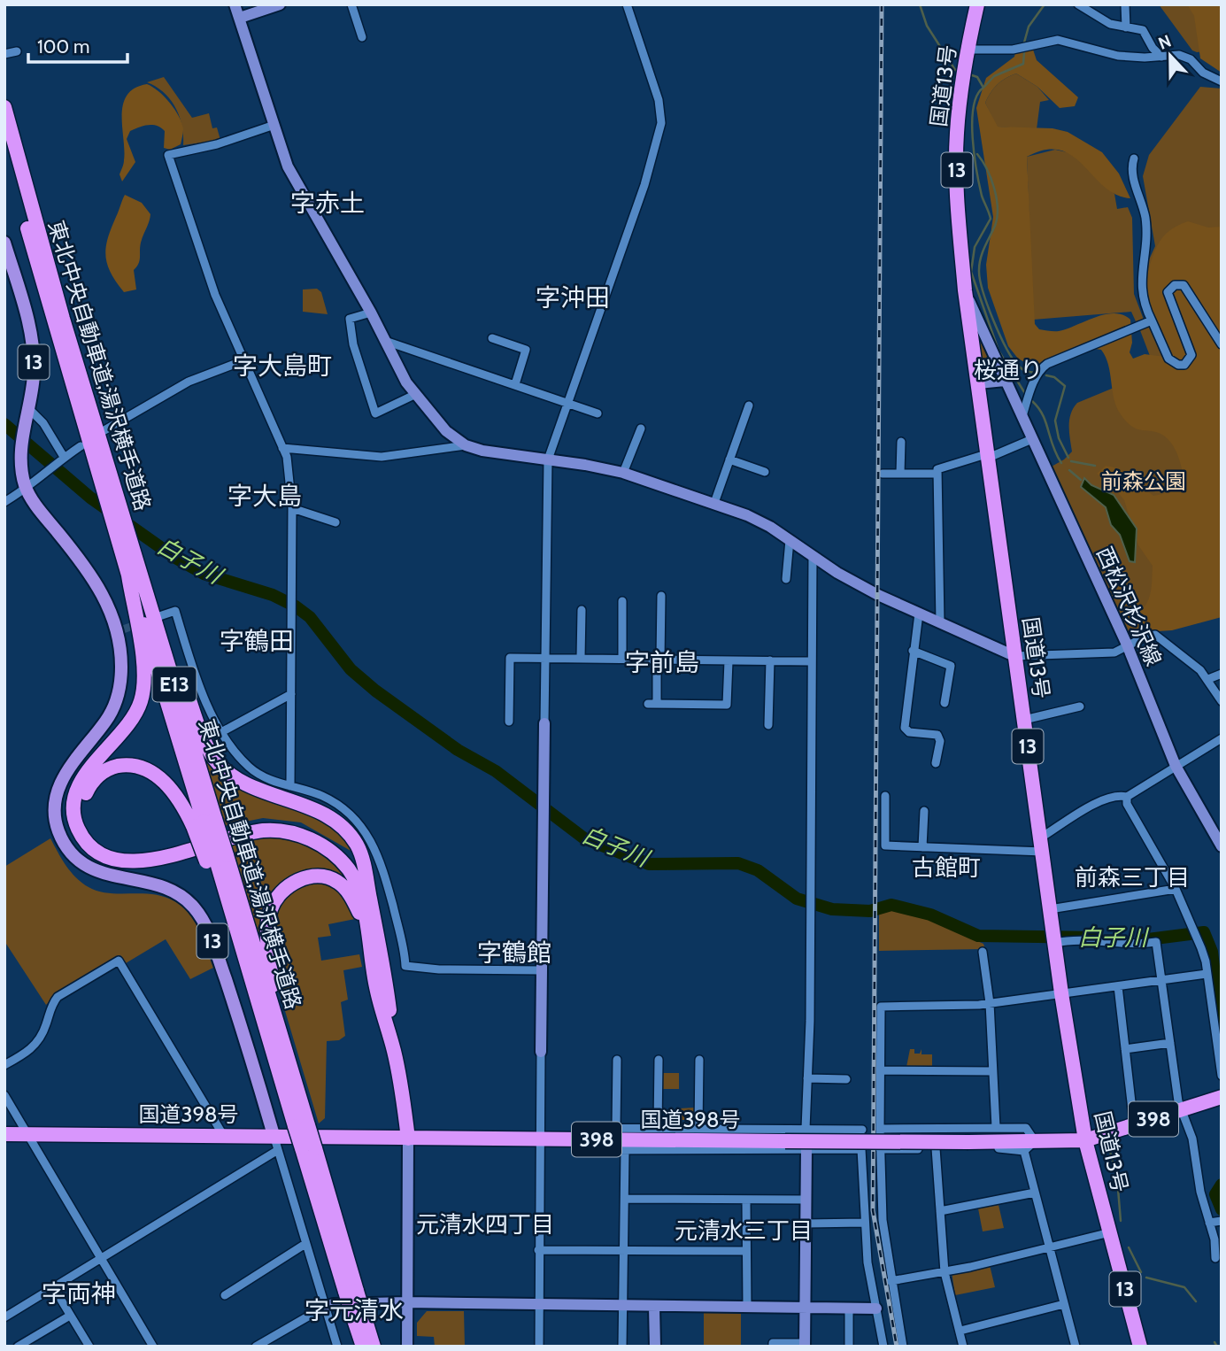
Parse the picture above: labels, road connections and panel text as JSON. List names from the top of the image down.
{
  "streets": {
    "highway": [
      "国道13号",
      "13",
      "東北中央自動車道;湯沢横手道路",
      "E13",
      "国道398号",
      "398"
    ],
    "street": ["西松沢杉沢線"]
  },
  "crossings": [
    ["国道13号", "西松沢杉沢線"],
    ["国道13号", "国道398号"],
    ["13", "国道398号"]
  ],
  "districts": [
    "字赤土",
    "字沖田",
    "字大島町",
    "桜通り",
    "字大島",
    "字鶴田",
    "字前島",
    "古館町",
    "前森三丁目",
    "字鶴館",
    "元清水四丁目",
    "元清水三丁目",
    "字両神",
    "字元清水"
  ],
  "water": ["白子川"],
  "parks": ["前森公園"],
  "scale_bar": "100 m",
  "north": "top"
}
